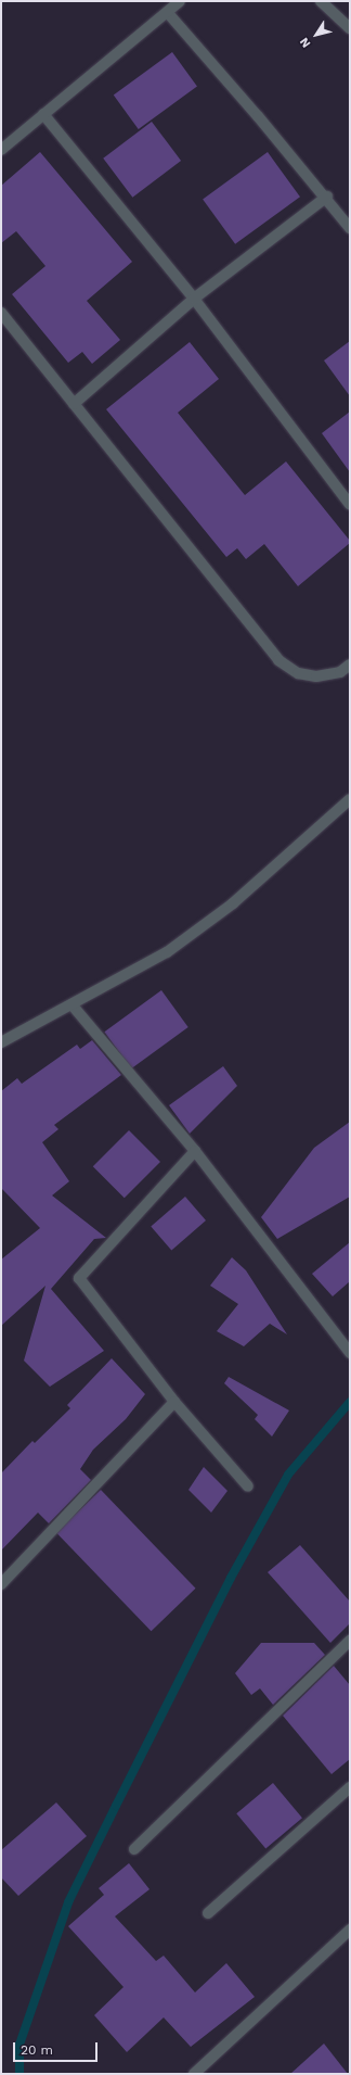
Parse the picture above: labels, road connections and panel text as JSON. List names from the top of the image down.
{
  "scale_bar": "20 m",
  "north": "bottom left"
}
